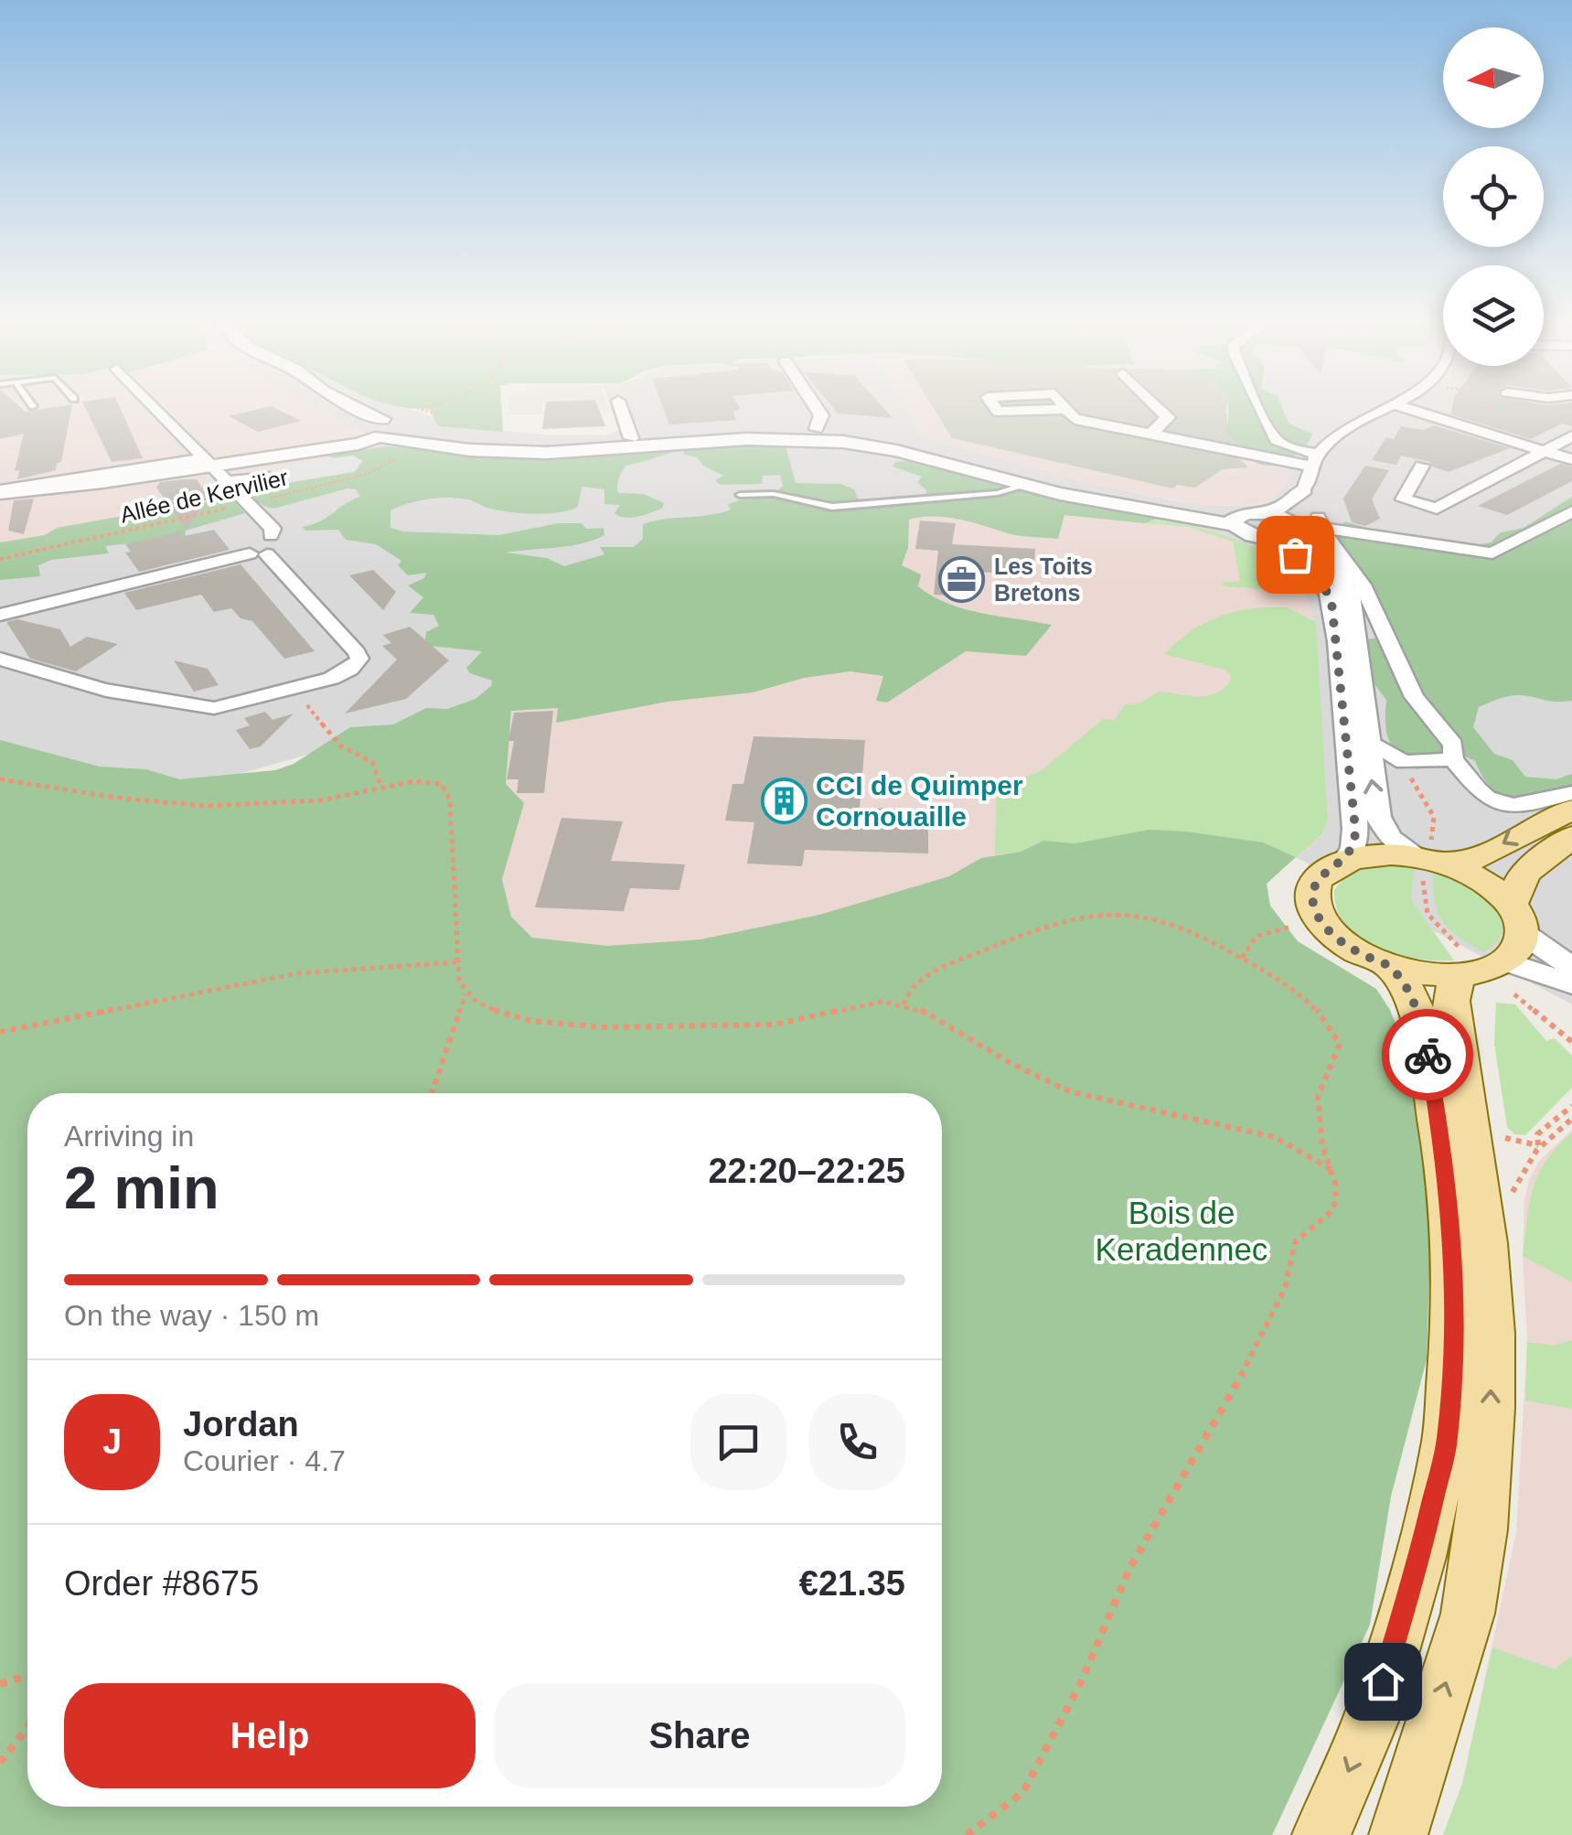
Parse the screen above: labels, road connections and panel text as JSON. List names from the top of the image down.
{
  "streets": {
    "path": ["Allée de Kervilier"]
  },
  "parks": ["Bois de Keradennec"],
  "places": {
    "office": ["Les Toits Bretons"],
    "building": ["CCI de Quimper Cornouaille"]
  },
  "north": "left",
  "page": {
    "heading": ["2 min", "Arriving in", "22:20–22:25"],
    "panel": [
      "Jordan",
      "Courier · 4.7",
      "Order #8675",
      "€21.35"
    ],
    "bar": "On the way · 150 m",
    "round": "J",
    "buttons": ["Help", "Share"]
  }
}
